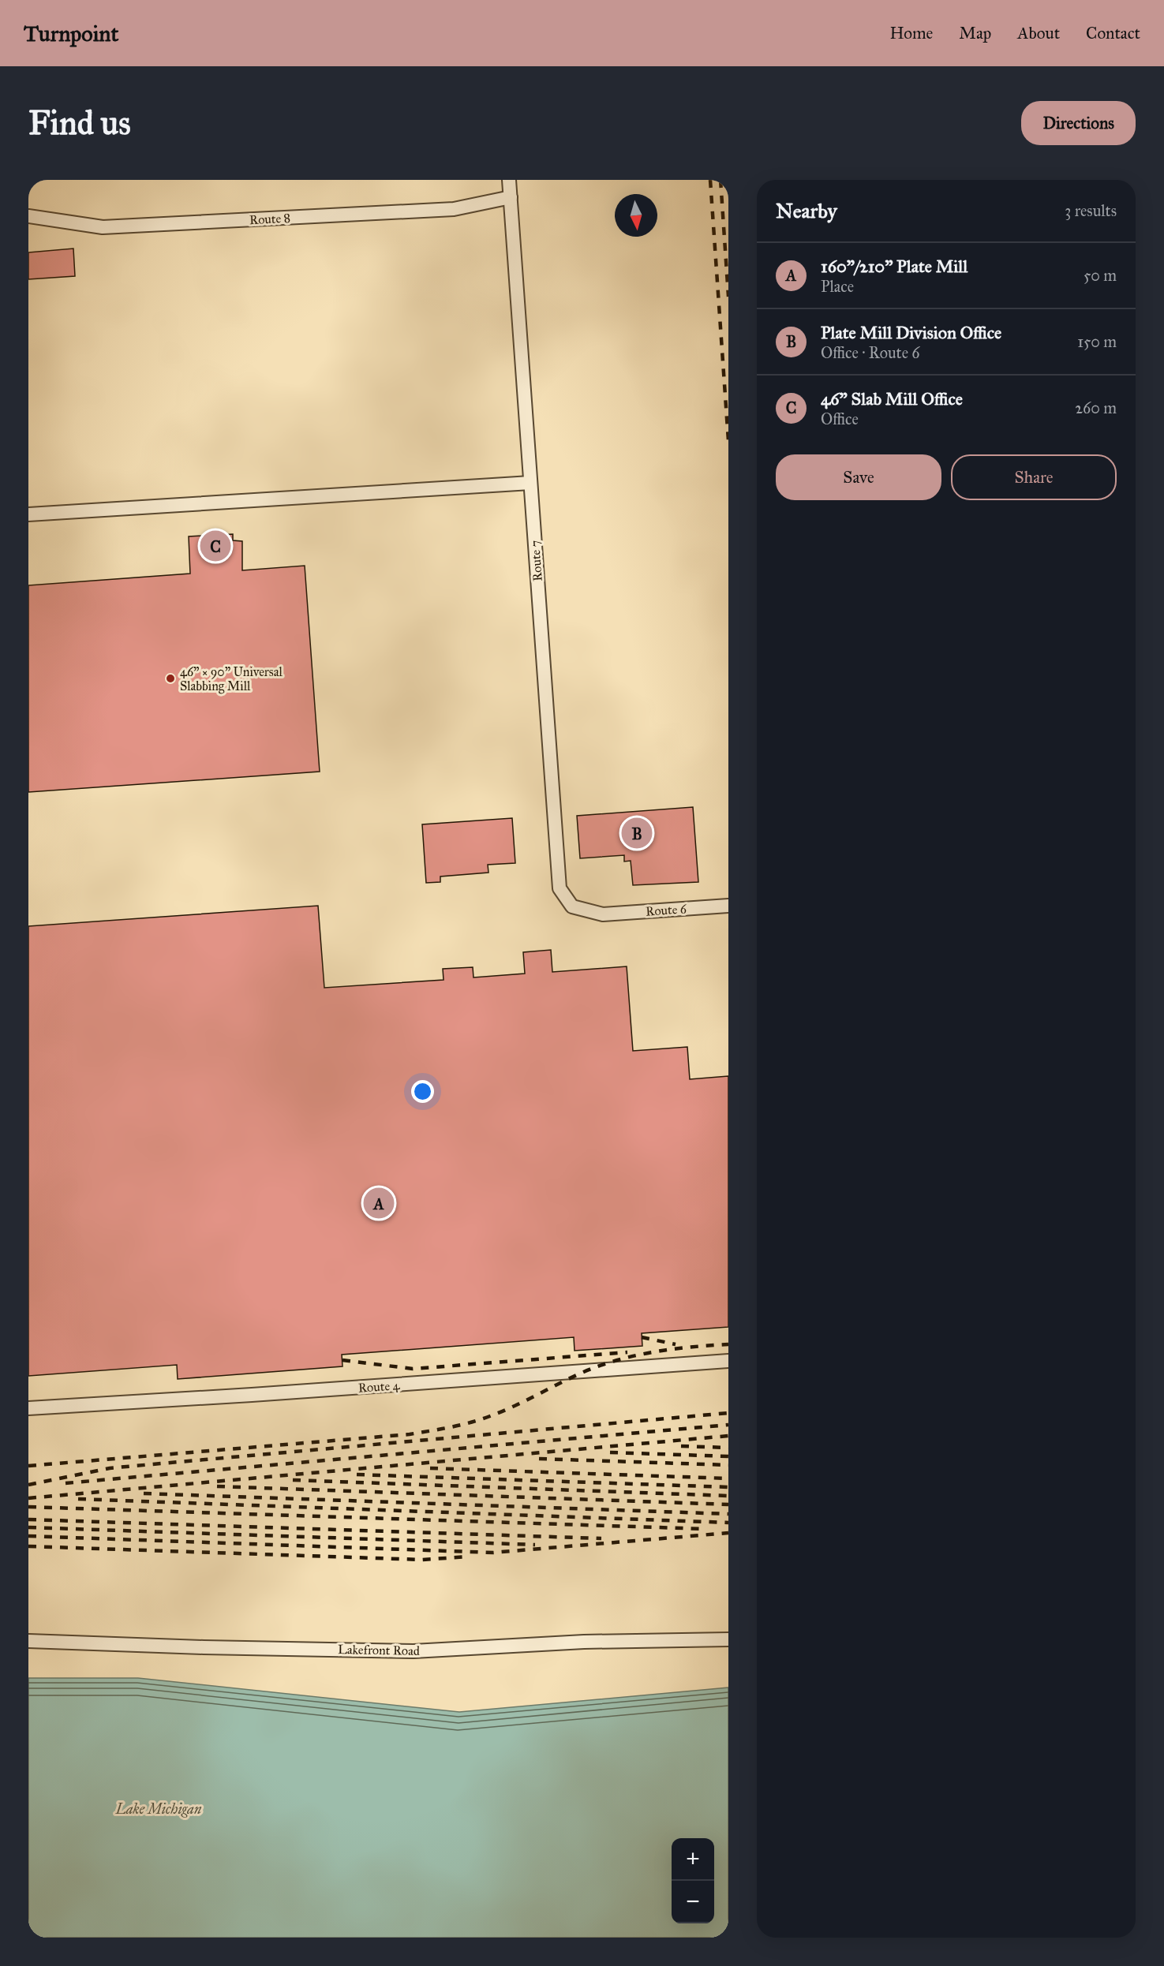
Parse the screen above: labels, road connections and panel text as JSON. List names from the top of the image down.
{
  "streets": {
    "street": [
      "Route 8",
      "Route 7",
      "Route 6",
      "Route 4",
      "Lakefront Road"
    ]
  },
  "crossings": [
    ["Route 8", "Route 7"],
    ["Route 7", "Route 6"]
  ],
  "water": ["Lake Michigan"],
  "places": ["46\" × 90\" Universal Slabbing Mill"],
  "north": "bottom",
  "page": {
    "header": "Turnpoint",
    "nav": [
      "Home",
      "Map",
      "About",
      "Contact"
    ],
    "buttons": [
      "Directions",
      ["Save", "Share"]
    ],
    "title": "Find us",
    "heading": ["Nearby", "3 results"],
    "list": [
      {
        "mark": "A",
        "name": "160\"/210\" Plate Mill",
        "note": "Place",
        "value": "50 m"
      },
      {
        "mark": "B",
        "name": "Plate Mill Division Office",
        "note": "Office · Route 6",
        "value": "150 m"
      },
      {
        "mark": "C",
        "name": "46\" Slab Mill Office",
        "note": "Office",
        "value": "260 m"
      }
    ],
    "pins": ["C", "B", "A"],
    "map_buttons": ["+", "−"]
  }
}
